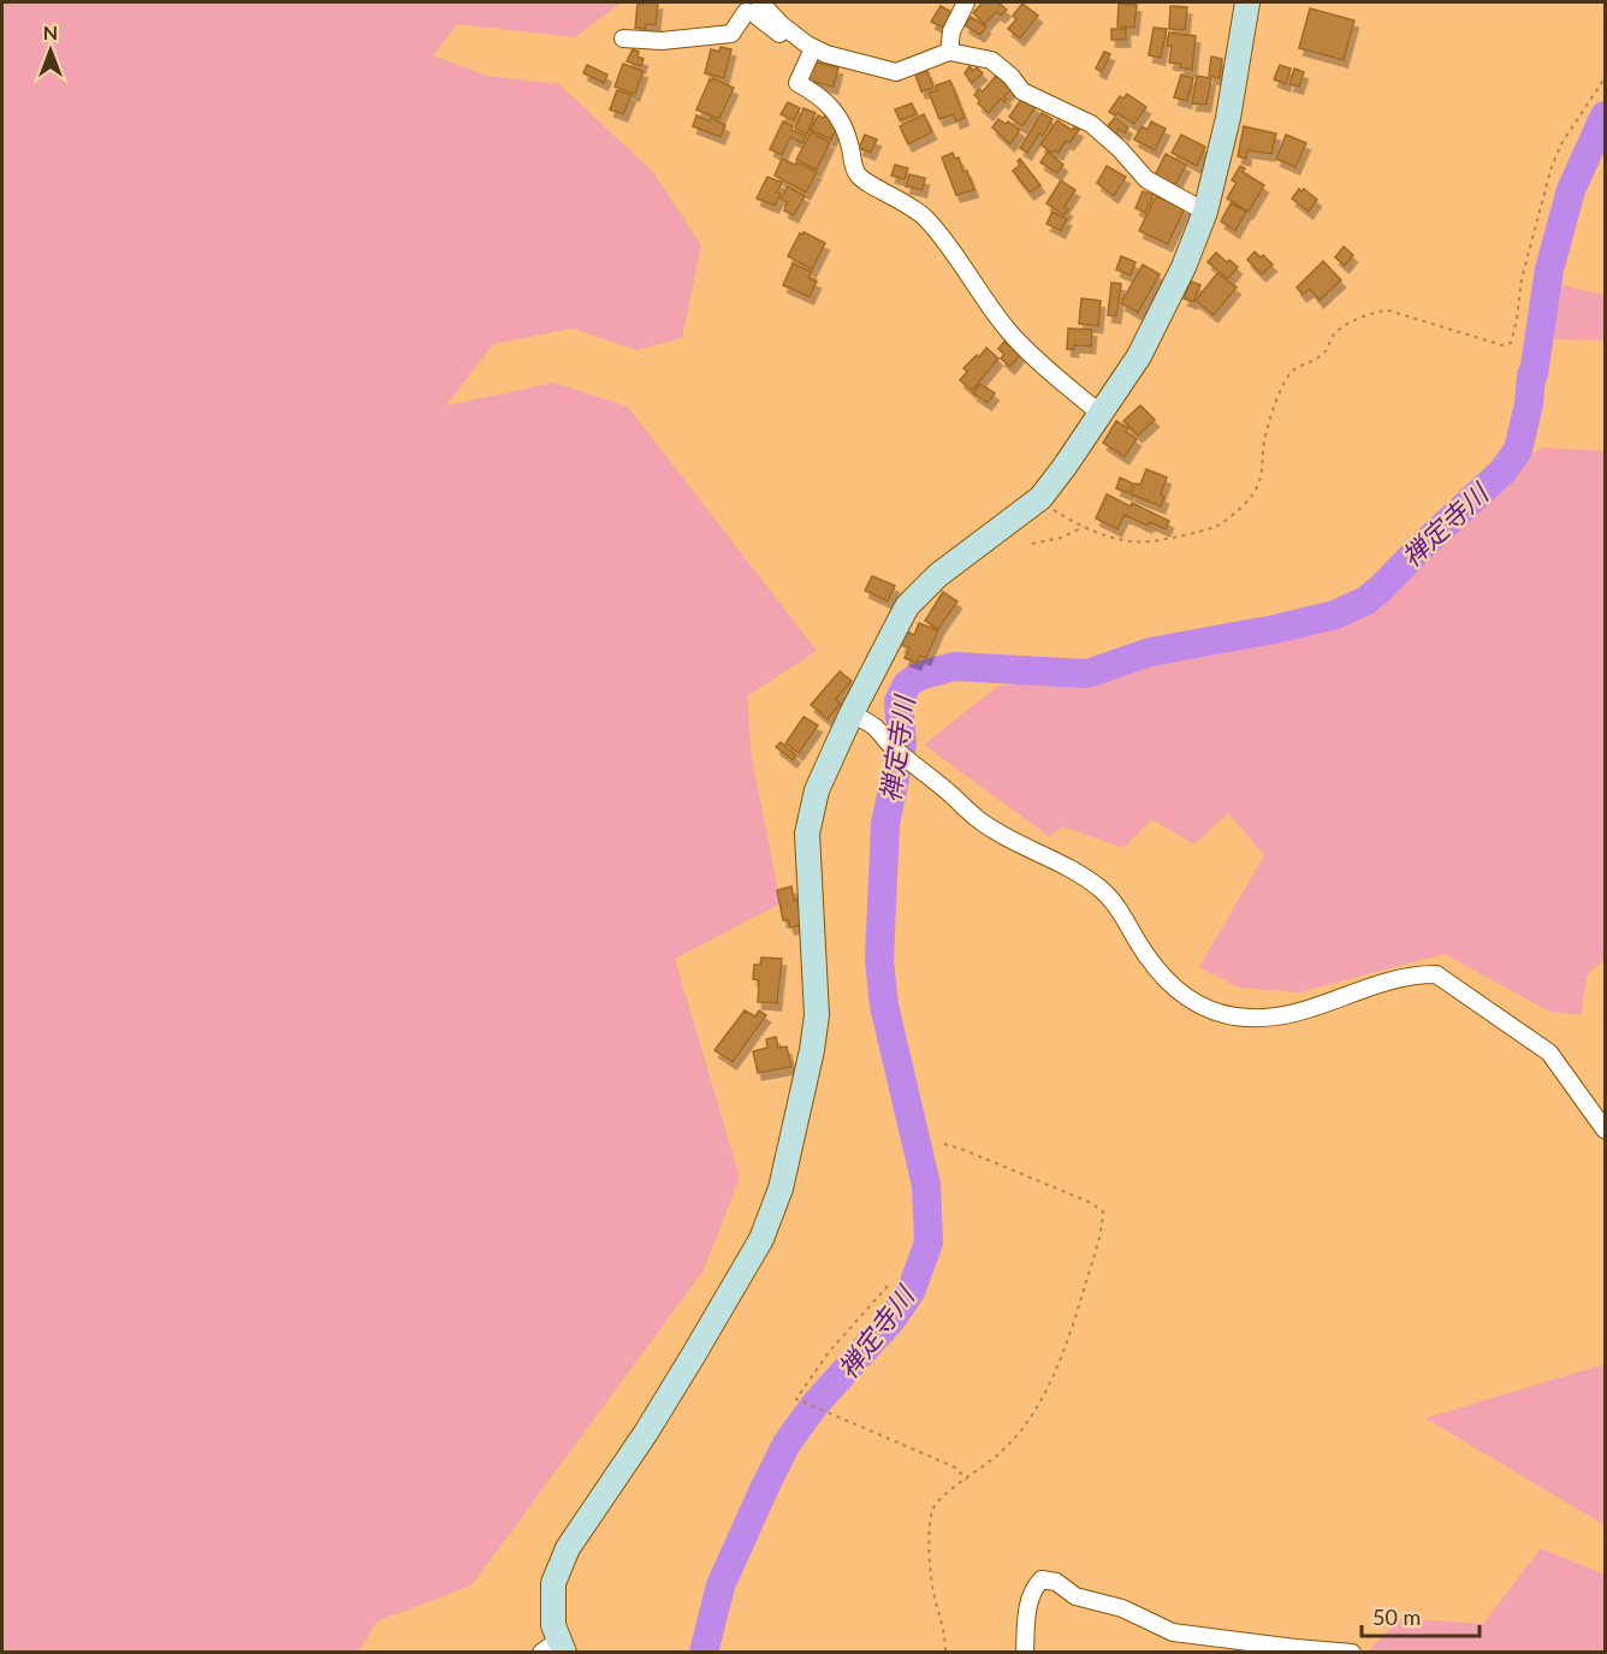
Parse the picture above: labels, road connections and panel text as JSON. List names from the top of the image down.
{
  "water": ["禅定寺川"],
  "scale_bar": "50 m",
  "north": "top"
}
